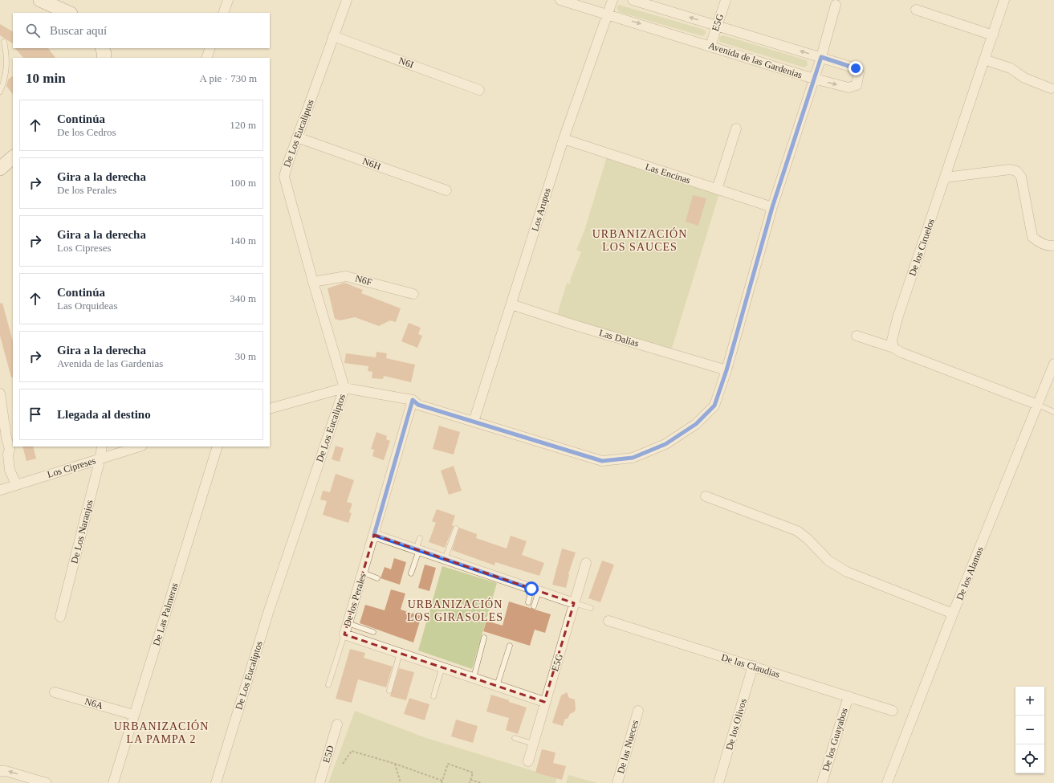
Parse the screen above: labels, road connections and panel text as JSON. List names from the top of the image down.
{
  "streets": {
    "street": [
      "E5G",
      "Avenida de las Gardenias",
      "N6I",
      "De Los Eucaliptos",
      "N6H",
      "Las Encinas",
      "Los Arupos",
      "De los Ciruelos",
      "N6F",
      "Las Dalias",
      "Los Cipreses",
      "De Los Naranjos",
      "De los Alamos",
      "De los Perales",
      "De Las Palmeras",
      "De las Claudias",
      "N6A",
      "De los Olivos",
      "De los Guayabos",
      "De las Nueces",
      "E5D"
    ]
  },
  "crossings": [
    ["E5G", "Avenida de las Gardenias"],
    ["E5G", "De los Perales"],
    ["Avenida de las Gardenias", "Los Arupos"],
    ["N6I", "De Los Eucaliptos"],
    ["De Los Eucaliptos", "N6H"],
    ["De Los Eucaliptos", "N6F"],
    ["Las Encinas", "Los Arupos"],
    ["Los Arupos", "Las Dalias"],
    ["Los Cipreses", "De Los Naranjos"],
    ["De Las Palmeras", "N6A"],
    ["De las Claudias", "De los Olivos"],
    ["De las Claudias", "De los Guayabos"]
  ],
  "districts": ["URBANIZACIÓN LOS SAUCES", "URBANIZACIÓN LOS GIRASOLES", "URBANIZACIÓN LA PAMPA 2"],
  "page": {
    "search": "Buscar aquí",
    "heading": ["10 min", "A pie · 730 m"],
    "list": [
      ["Continúa", "De los Cedros", "120 m"],
      ["Gira a la derecha", "De los Perales", "100 m"],
      ["Gira a la derecha", "Los Cipreses", "140 m"],
      ["Continúa", "Las Orquideas", "340 m"],
      ["Gira a la derecha", "Avenida de las Gardenias", "30 m"],
      "Llegada al destino"
    ],
    "map_buttons": ["+", "−"]
  }
}
